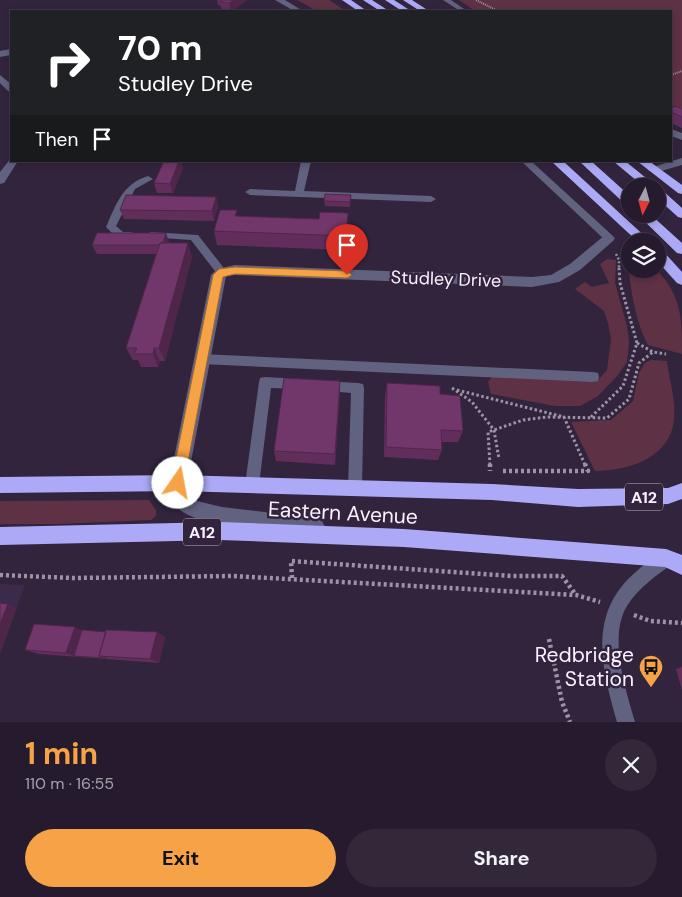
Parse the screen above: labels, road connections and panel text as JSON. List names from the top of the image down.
{
  "streets": {
    "highway": ["A12", "Eastern Avenue"],
    "street": ["Studley Drive"]
  },
  "places": {
    "bus stop": ["Redbridge Station"]
  },
  "north": "bottom",
  "page": {
    "turn": ["70 m", "Studley Drive"],
    "then": "Then",
    "heading": ["1 min", "110 m · 16:55"],
    "buttons": ["Exit", "Share"]
  }
}
